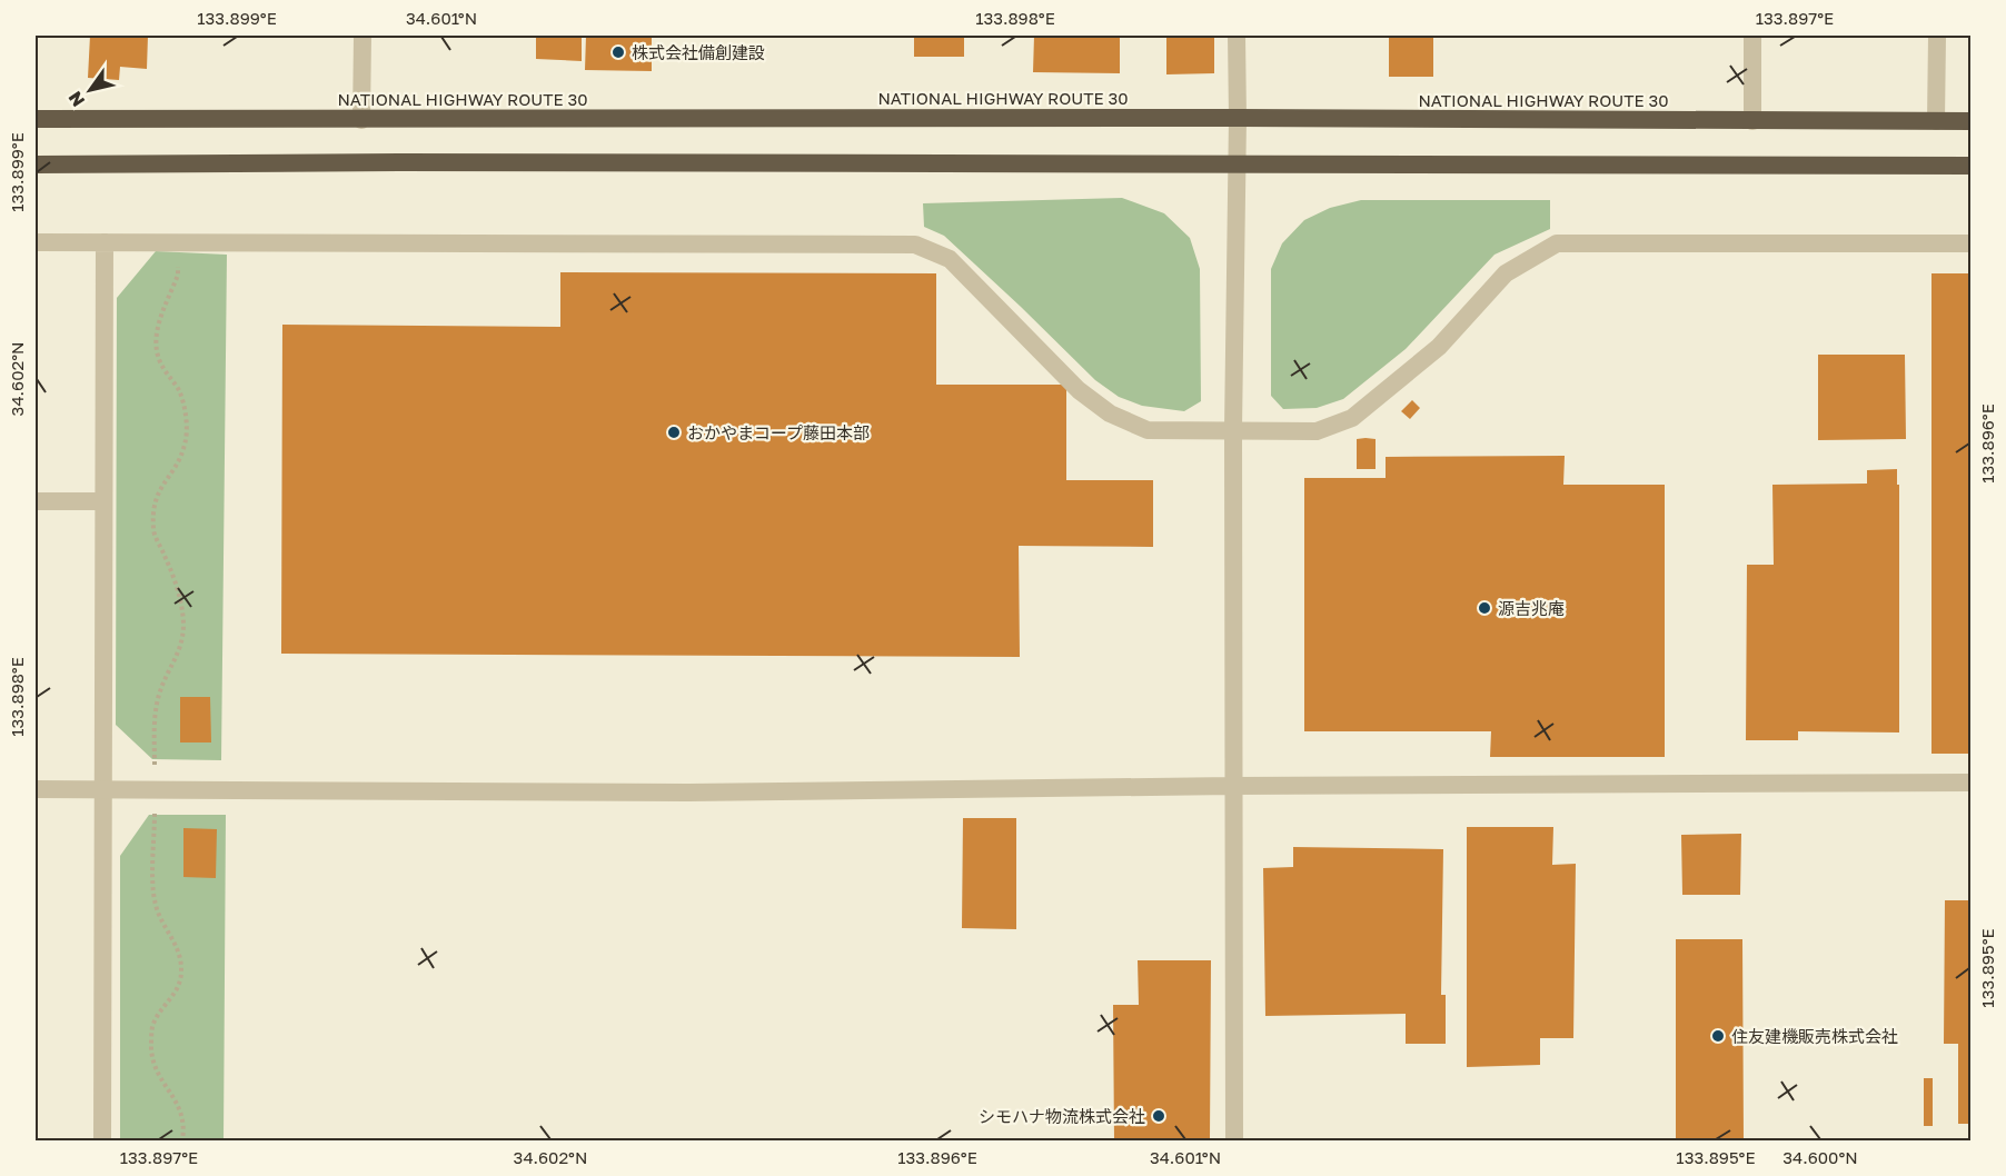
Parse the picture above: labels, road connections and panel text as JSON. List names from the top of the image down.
{
  "streets": {
    "highway": ["NATIONAL HIGHWAY ROUTE 30"]
  },
  "places": [
    "株式会社備創建設",
    "おかやまコープ藤田本部",
    "源吉兆庵",
    "住友建機販売株式会社",
    "シモハナ物流株式会社"
  ],
  "north": "bottom left",
  "coordinates": [
    "133.899°E",
    "34.601°N",
    "133.898°E",
    "133.897°E",
    "34.602°N",
    "133.896°E",
    "133.895°E",
    "34.600°N"
  ]
}
